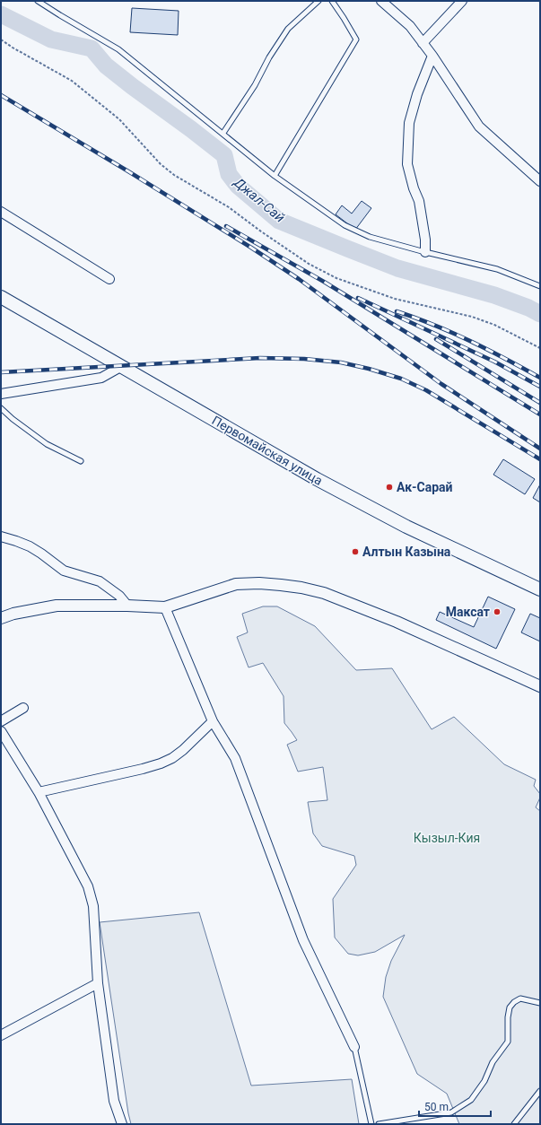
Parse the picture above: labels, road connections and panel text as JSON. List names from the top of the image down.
{
  "streets": {
    "main road": ["Первомайская улица"]
  },
  "water": ["Джал-Сай"],
  "parks": ["Кызыл-Кия"],
  "places": ["Ак-Сарай", "Алтын Казына", "Максат"],
  "scale_bar": "50 m"
}
